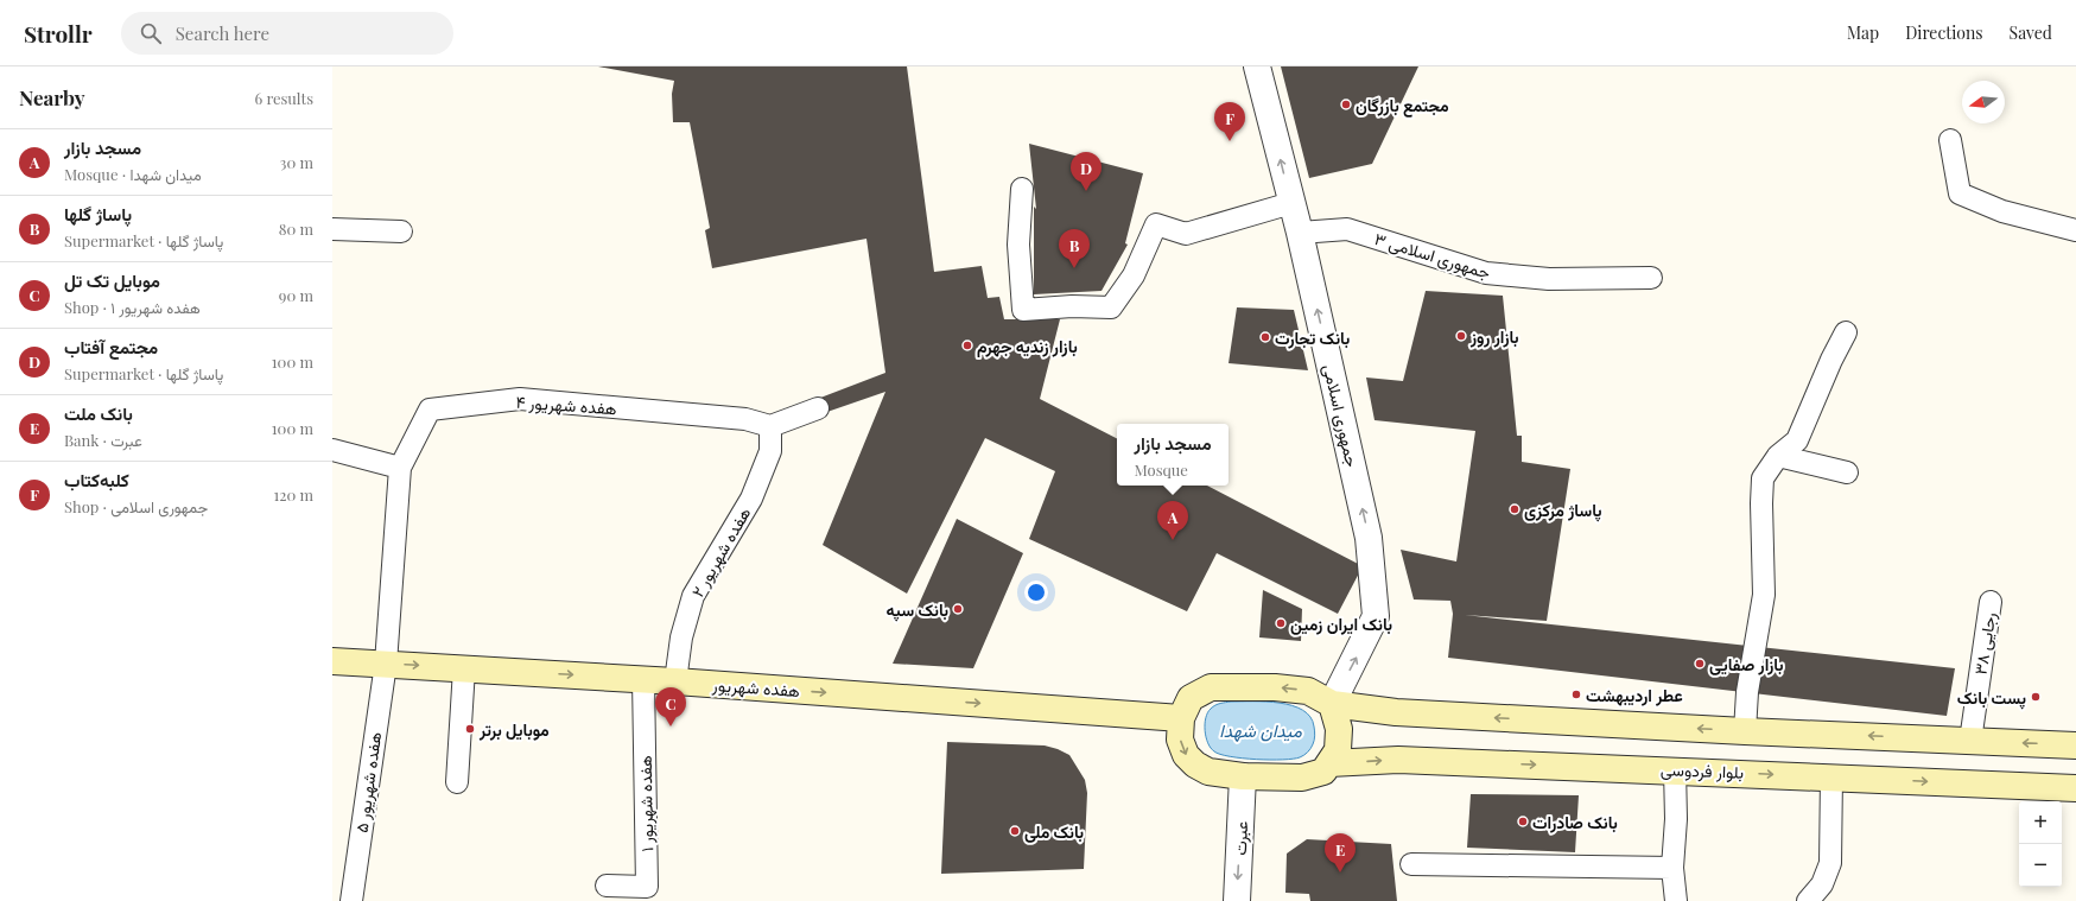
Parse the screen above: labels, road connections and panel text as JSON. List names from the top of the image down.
{
  "streets": {
    "main road": ["هفده شهریور", "بلوار فردوسی"],
    "street": [
      "جمهوری اسلامی ۳",
      "هفده شهریور ۴",
      "جمهوری اسلامی",
      "هفده شهریور ۲",
      "رجایی ۳۸",
      "هفده شهریور ۵",
      "هفده شهریور ۱",
      "عبرت"
    ]
  },
  "crossings": [
    ["جمهوری اسلامی ۳", "جمهوری اسلامی"],
    ["هفده شهریور ۴", "هفده شهریور ۲"],
    ["هفده شهریور ۴", "هفده شهریور"],
    ["هفده شهریور ۴", "هفده شهریور ۵"],
    ["جمهوری اسلامی", "هفده شهریور"],
    ["جمهوری اسلامی", "بلوار فردوسی"],
    ["جمهوری اسلامی", "عبرت"],
    ["هفده شهریور ۲", "هفده شهریور"],
    ["هفده شهریور", "بلوار فردوسی"],
    ["هفده شهریور", "هفده شهریور ۵"],
    ["هفده شهریور", "هفده شهریور ۱"],
    ["هفده شهریور", "عبرت"],
    ["بلوار فردوسی", "عبرت"]
  ],
  "one_way": ["جمهوری اسلامی", "هفده شهریور", "عبرت"],
  "water": ["میدان شهدا"],
  "places": [
    "مجتمع بازرگان",
    "بازار روز",
    "بانک تجارت",
    "بازار زندیه جهرم",
    "پاساژ مرکزی",
    "بانک سپه",
    "بانک ایران زمین",
    "بازار صفایی",
    "عطر اردیبهشت",
    "پست بانک",
    "موبایل برتر",
    "بانک صادرات",
    "بانک ملی"
  ],
  "north": "left",
  "page": {
    "header": "Strollr",
    "search": "Search here",
    "nav": ["Map", "Directions", "Saved"],
    "heading": ["Nearby", "6 results"],
    "pins": [
      "F",
      "D",
      "B",
      "A",
      "C",
      "E"
    ],
    "list": [
      {
        "mark": "A",
        "name": "مسجد بازار",
        "note": "Mosque · میدان شهدا",
        "value": "30 m"
      },
      {
        "mark": "B",
        "name": "پاساژ گلها",
        "note": "Supermarket · پاساژ گلها",
        "value": "80 m"
      },
      {
        "mark": "C",
        "name": "موبایل تک تل",
        "note": "Shop · هفده شهریور ۱",
        "value": "90 m"
      },
      {
        "mark": "D",
        "name": "مجتمع آفتاب",
        "note": "Supermarket · پاساژ گلها",
        "value": "100 m"
      },
      {
        "mark": "E",
        "name": "بانک ملت",
        "note": "Bank · عبرت",
        "value": "100 m"
      },
      {
        "mark": "F",
        "name": "کلبه‌کتاب",
        "note": "Shop · جمهوری اسلامی",
        "value": "120 m"
      }
    ],
    "popup": ["مسجد بازار", "Mosque"],
    "map_buttons": ["+", "−"]
  }
}
